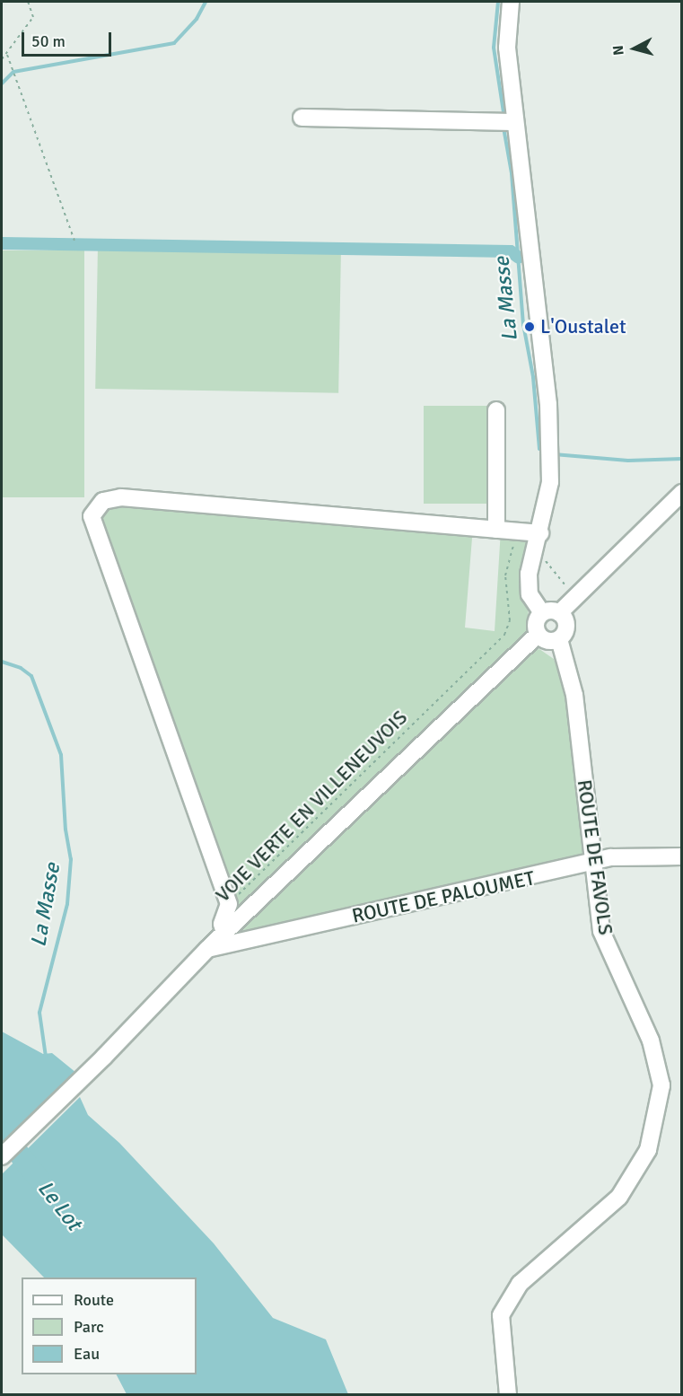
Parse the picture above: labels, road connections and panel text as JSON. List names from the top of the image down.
{
  "streets": {
    "street": ["ROUTE DE FAVOLS", "ROUTE DE PALOUMET"],
    "path": ["VOIE VERTE EN VILLENEUVOIS"]
  },
  "crossings": [
    ["ROUTE DE FAVOLS", "ROUTE DE PALOUMET"]
  ],
  "water": ["La Masse", "Le Lot"],
  "places": ["L'Oustalet"],
  "legend": ["Route", "Parc", "Eau"],
  "scale_bar": "50 m",
  "north": "left"
}
